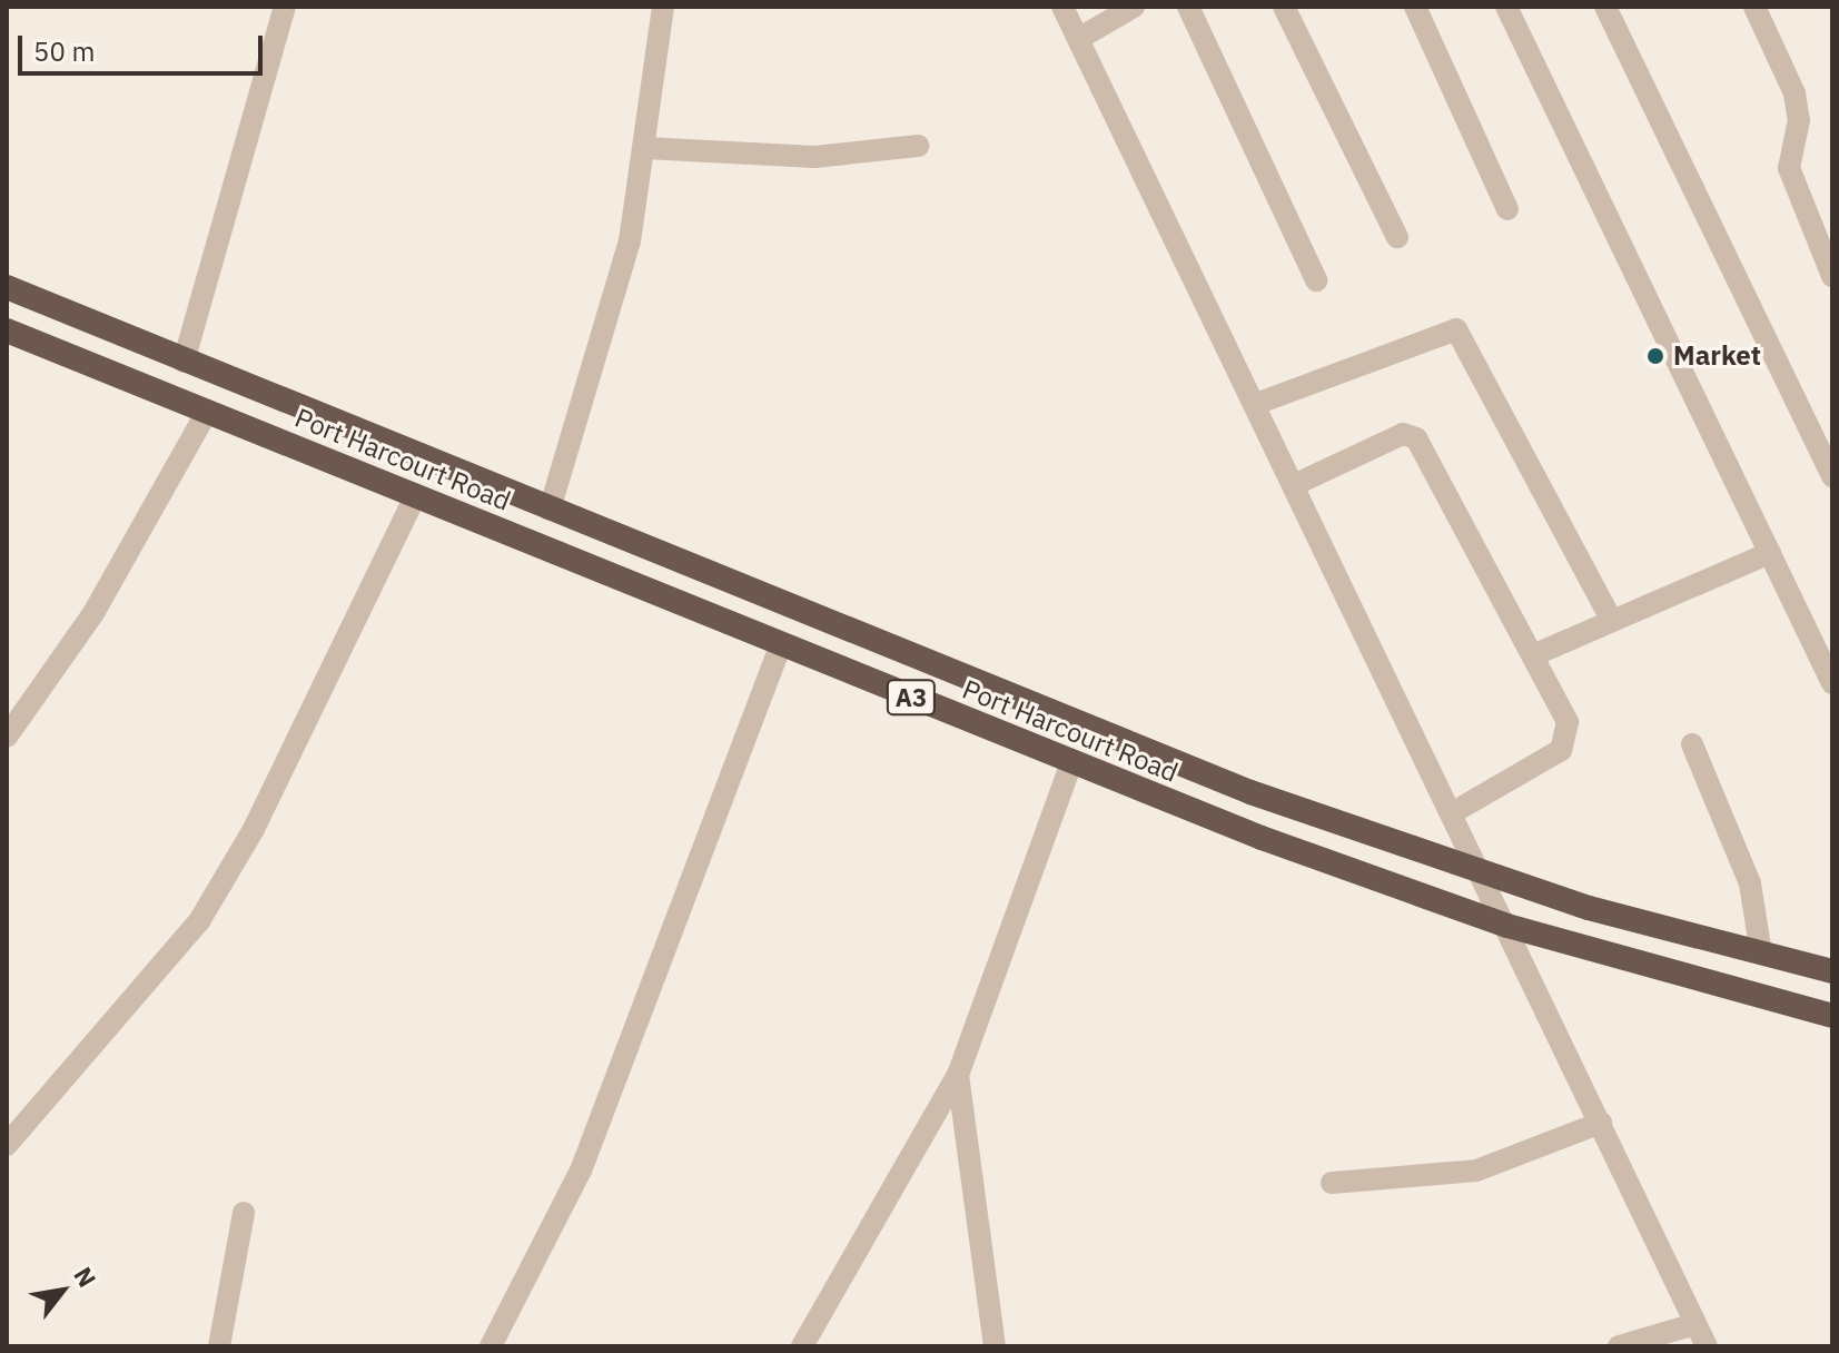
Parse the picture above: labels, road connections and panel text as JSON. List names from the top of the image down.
{
  "streets": {
    "highway": ["Port Harcourt Road", "A3"]
  },
  "places": ["Market"],
  "scale_bar": "50 m",
  "north": "top right"
}
